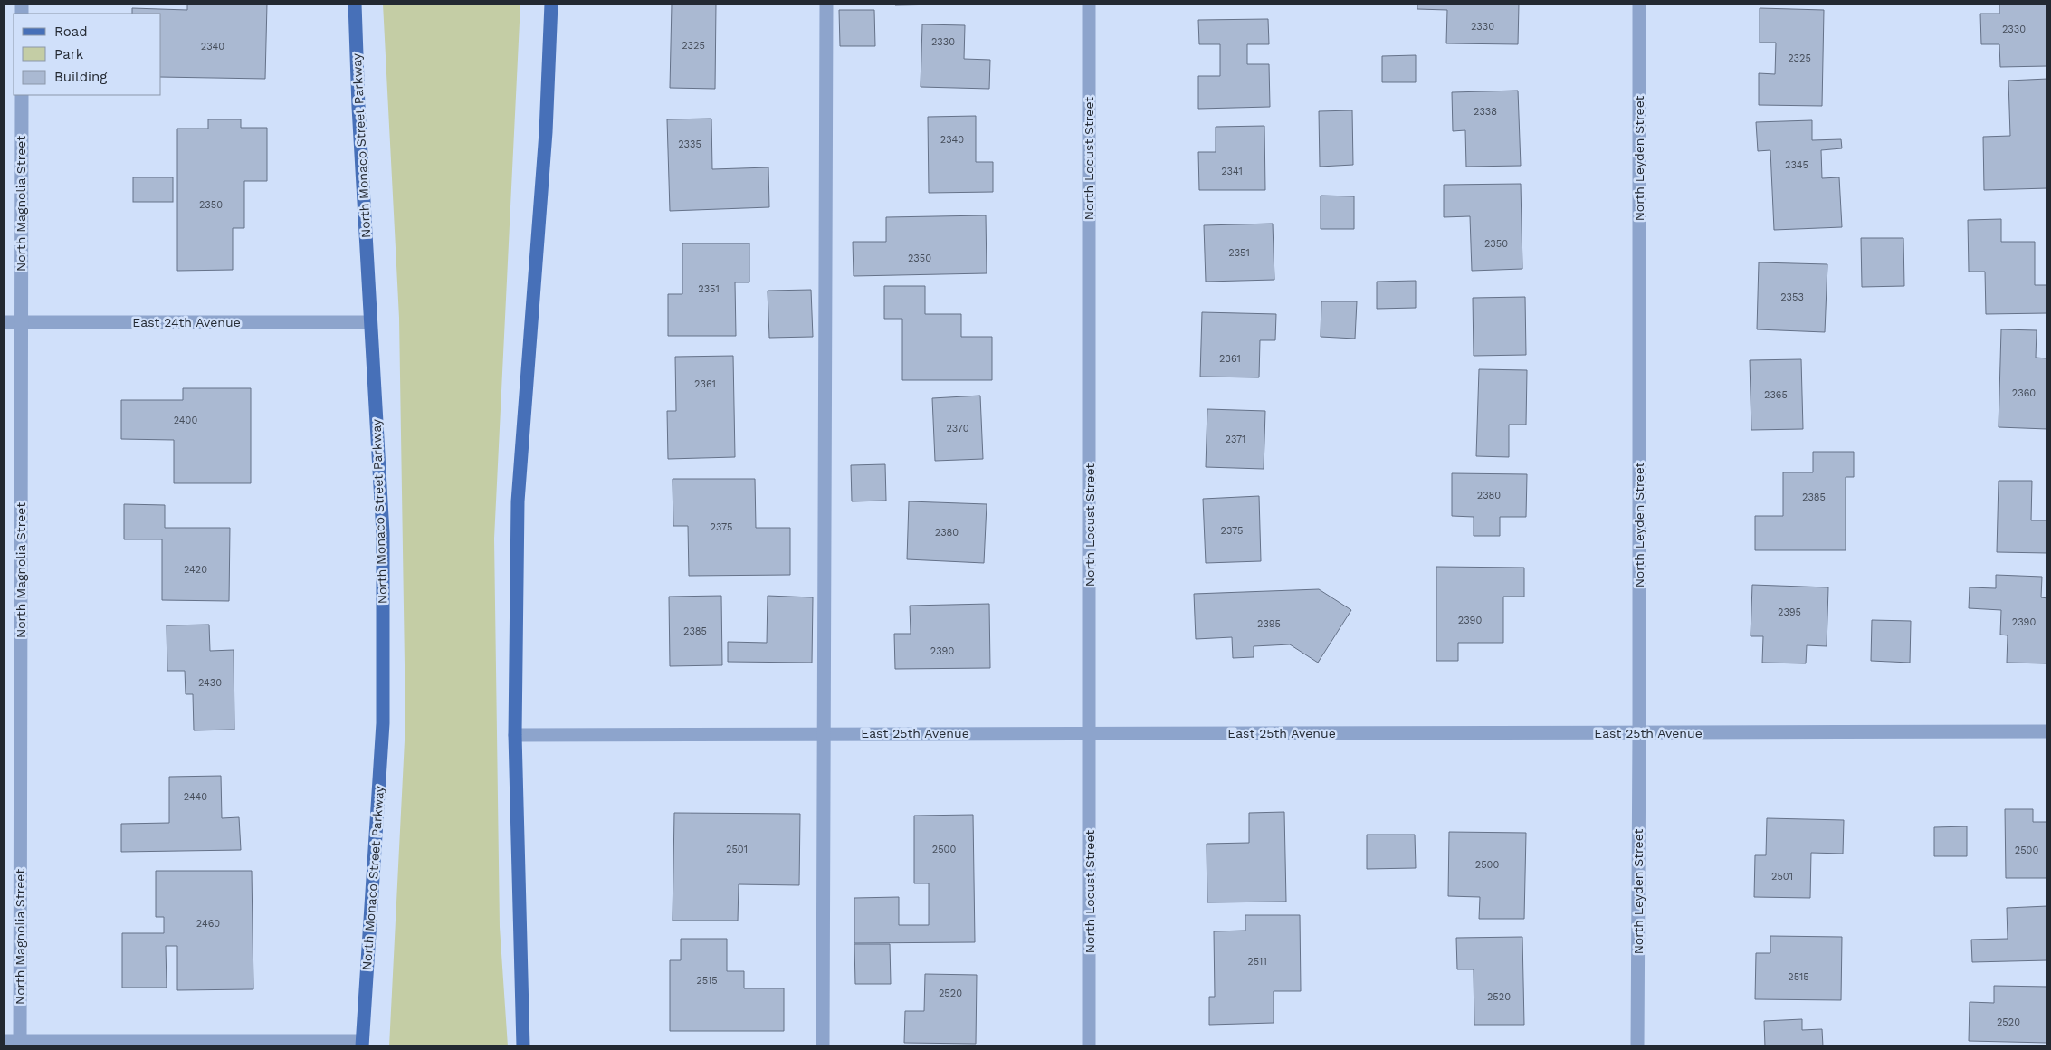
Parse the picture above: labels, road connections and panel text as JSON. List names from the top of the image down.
{
  "streets": {
    "main road": ["North Monaco Street Parkway"],
    "street": [
      "North Locust Street",
      "North Leyden Street",
      "North Magnolia Street",
      "East 24th Avenue",
      "East 25th Avenue"
    ]
  },
  "crossings": [
    ["North Monaco Street Parkway", "East 24th Avenue"],
    ["North Locust Street", "East 25th Avenue"],
    ["North Leyden Street", "East 25th Avenue"],
    ["North Magnolia Street", "East 24th Avenue"]
  ],
  "house_numbers": [
    "2330",
    "2330",
    "2330",
    "2325",
    "2340",
    "2325",
    "2338",
    "2340",
    "2335",
    "2345",
    "2341",
    "2350",
    "2350",
    "2351",
    "2350",
    "2351",
    "2353",
    "2361",
    "2361",
    "2360",
    "2365",
    "2400",
    "2370",
    "2371",
    "2380",
    "2385",
    "2375",
    "2375",
    "2380",
    "2420",
    "2395",
    "2390",
    "2390",
    "2395",
    "2385",
    "2390",
    "2430",
    "2440",
    "2501",
    "2500",
    "2500",
    "2500",
    "2501",
    "2460",
    "2511",
    "2515",
    "2515",
    "2520",
    "2520",
    "2520"
  ],
  "legend": ["Road", "Park", "Building"]
}
